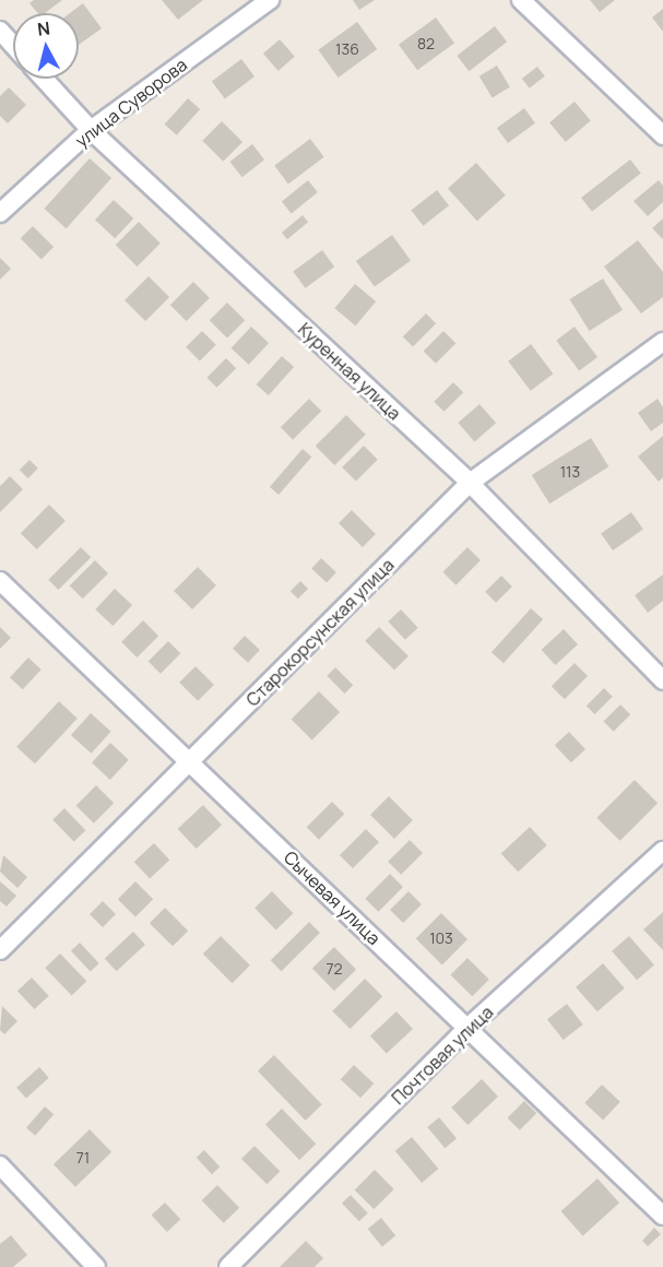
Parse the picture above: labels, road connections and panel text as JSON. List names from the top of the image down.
{
  "streets": {
    "street": [
      "улица Суворова",
      "Куренная улица",
      "Старокорсунская улица",
      "Сычевая улица",
      "Почтовая улица"
    ]
  },
  "crossings": [
    ["улица Суворова", "Куренная улица"],
    ["Куренная улица", "Старокорсунская улица"],
    ["Старокорсунская улица", "Сычевая улица"],
    ["Сычевая улица", "Почтовая улица"]
  ],
  "house_numbers": [
    "82",
    "136",
    "113",
    "103",
    "72",
    "71"
  ],
  "north": "top"
}
